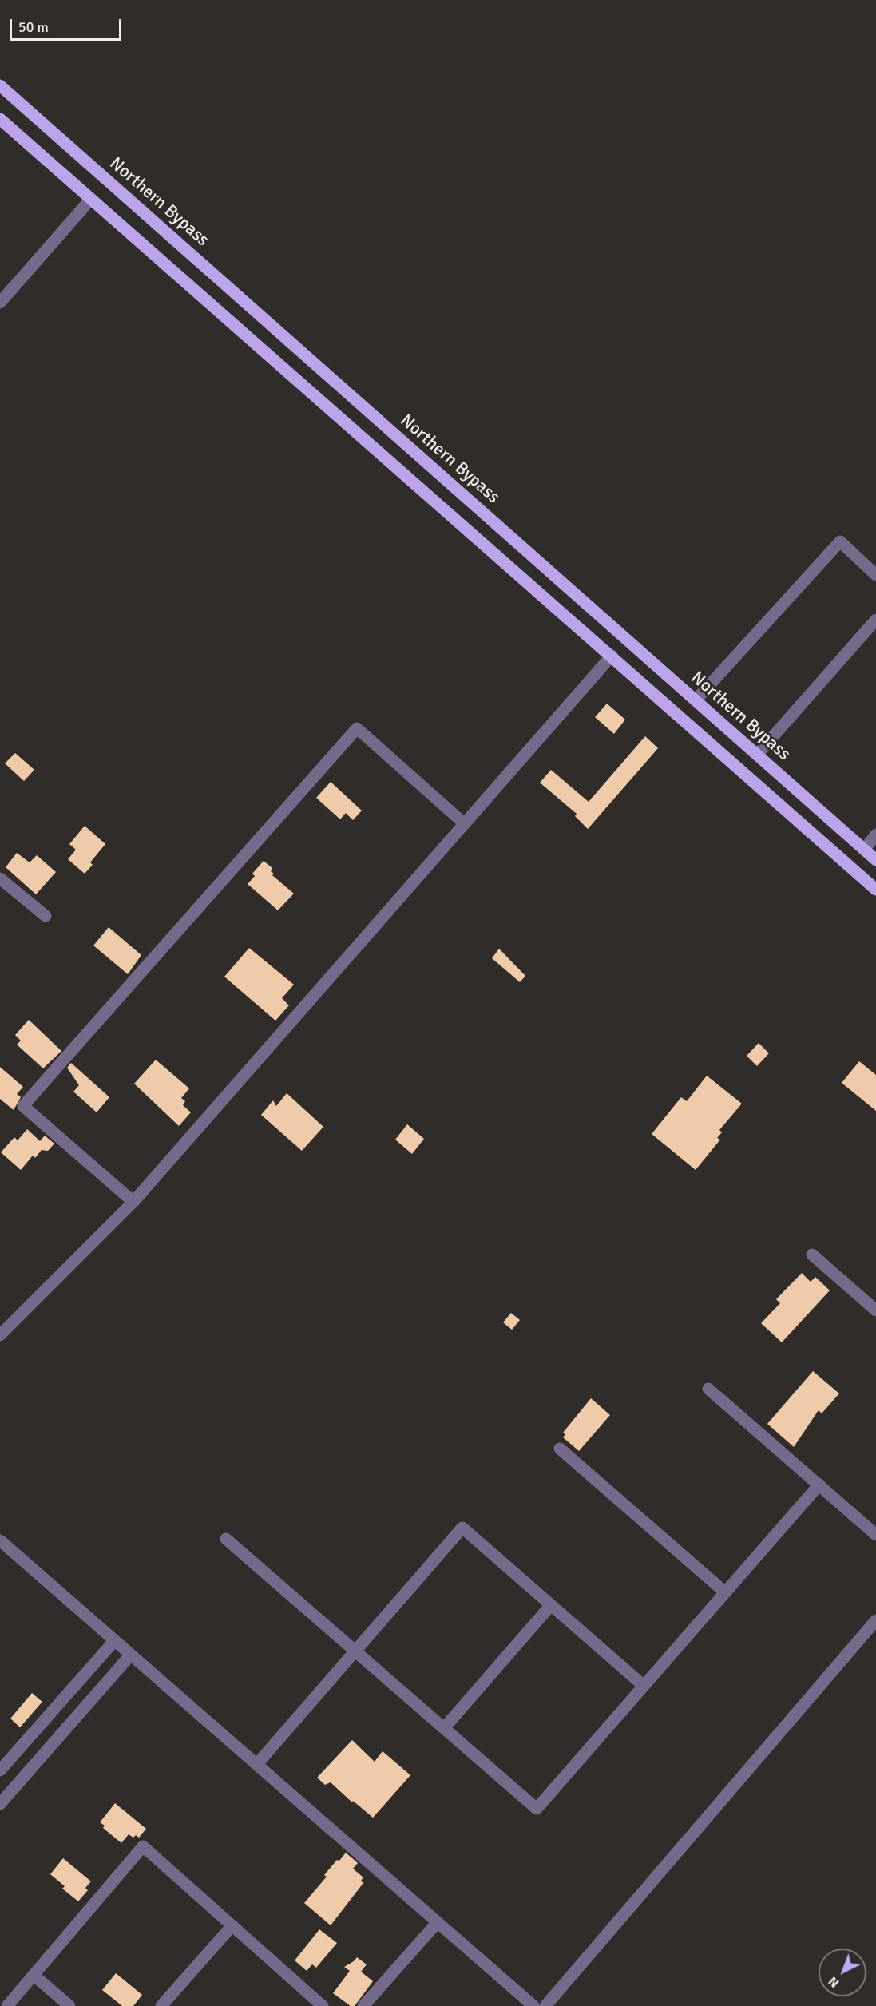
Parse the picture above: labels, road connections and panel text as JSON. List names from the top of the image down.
{
  "streets": {
    "main road": ["Northern Bypass"]
  },
  "scale_bar": "50 m",
  "north": "bottom left"
}
